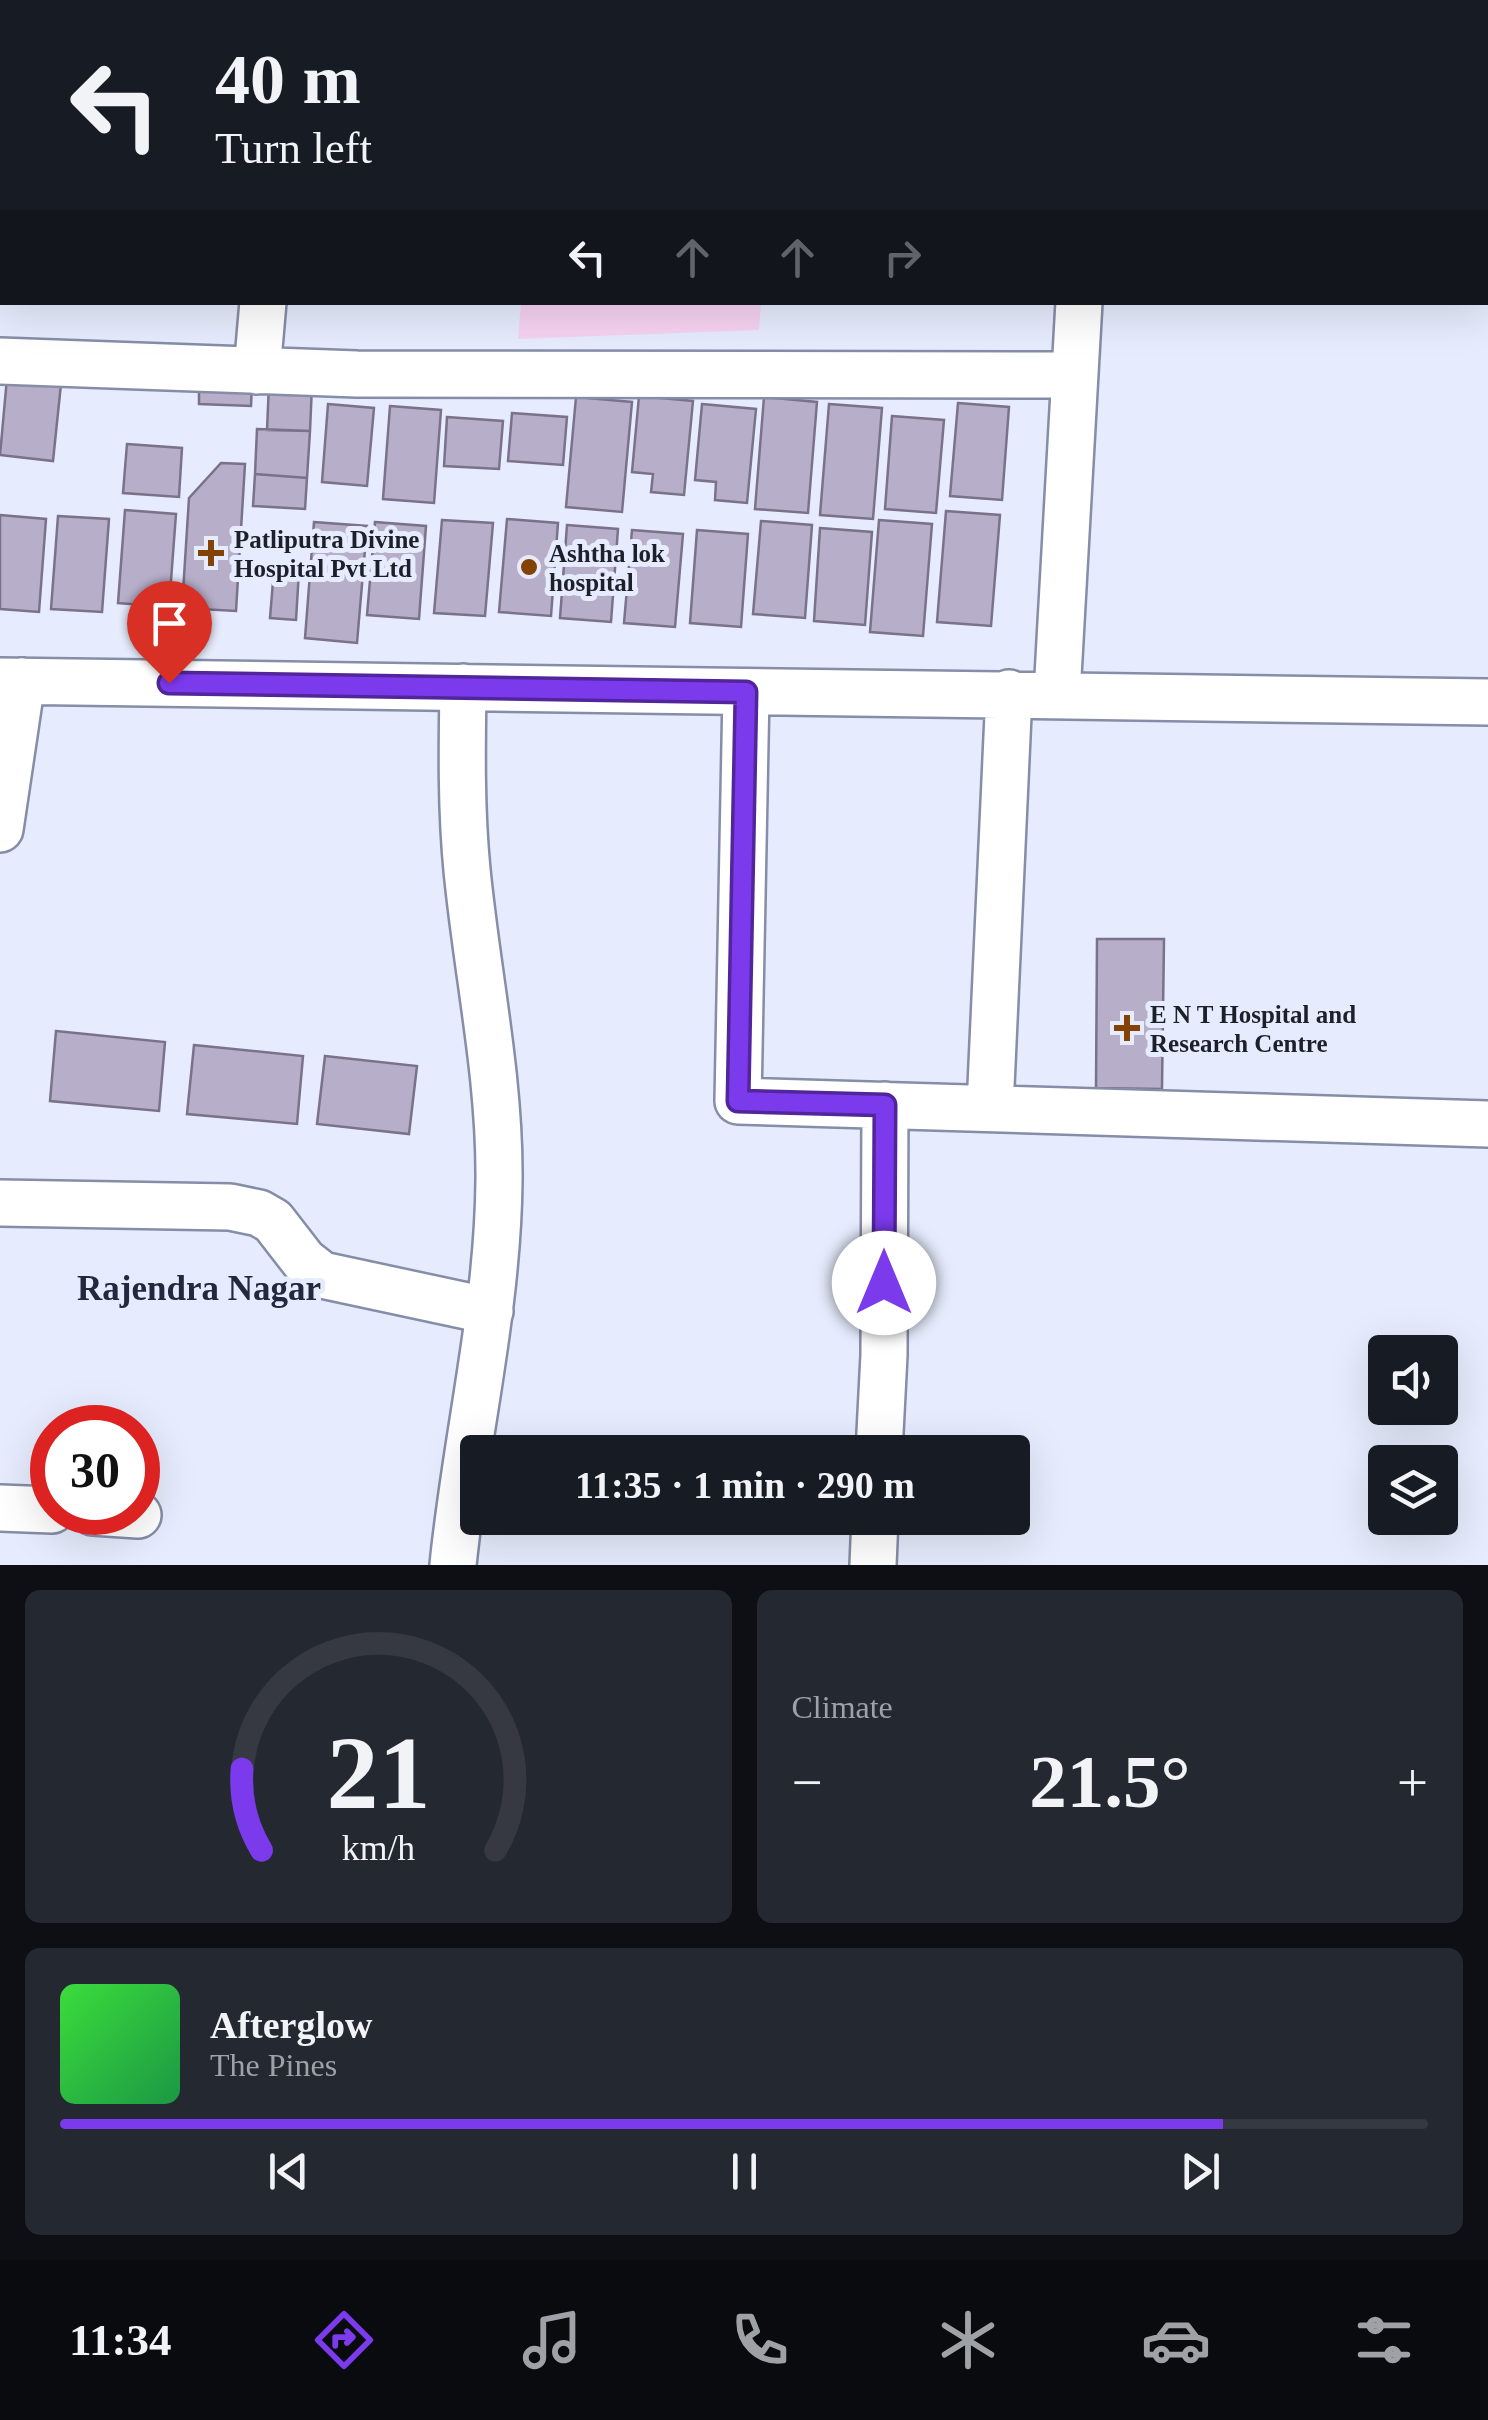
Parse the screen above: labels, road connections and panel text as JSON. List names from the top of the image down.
{
  "districts": ["Rajendra Nagar"],
  "places": {
    "health": ["Patliputra Divine Hospital Pvt Ltd", "E N T Hospital and Research Centre"],
    "other": ["Ashtha lok hospital"]
  },
  "page": {
    "turn": ["40 m", "Turn left"],
    "limit": "30",
    "trip": "11:35 · 1 min · 290 m",
    "tile": "Climate",
    "heat": ["−", "21.5°", "+"],
    "song": ["Afterglow", "The Pines"],
    "tabs": "11:34",
    "gauge": ["21", "km/h"]
  }
}
